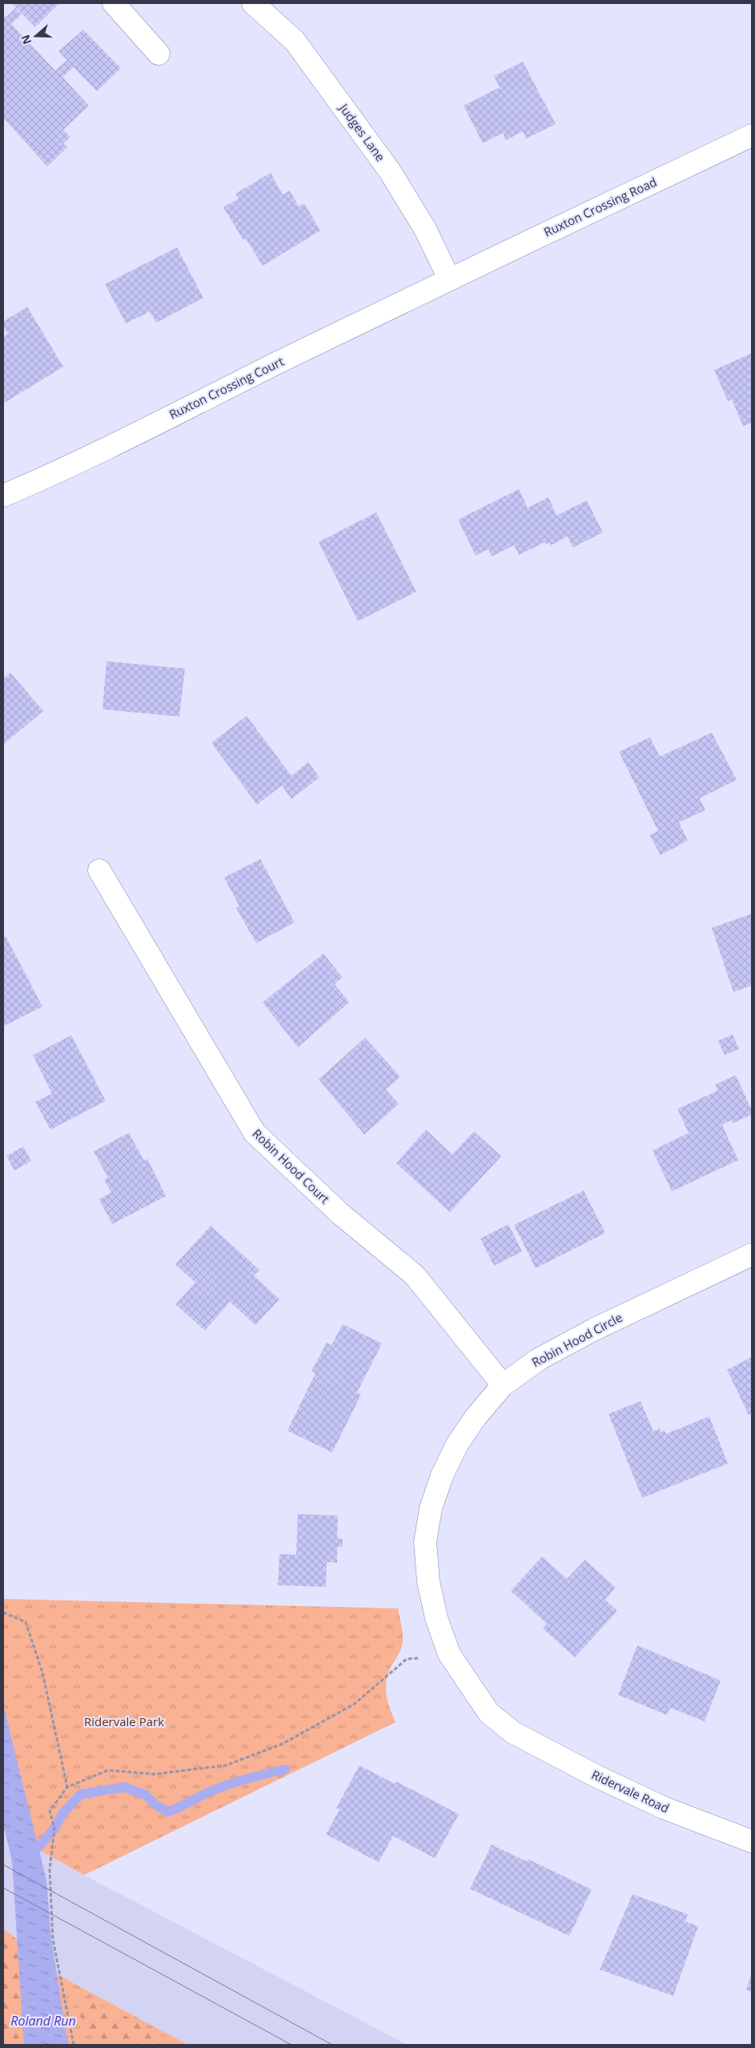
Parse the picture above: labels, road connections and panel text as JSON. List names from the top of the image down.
{
  "streets": {
    "street": [
      "Judges Lane",
      "Ruxton Crossing Road",
      "Ruxton Crossing Court",
      "Robin Hood Court",
      "Robin Hood Circle",
      "Ridervale Road"
    ]
  },
  "crossings": [
    ["Judges Lane", "Ruxton Crossing Road"],
    ["Judges Lane", "Ruxton Crossing Court"],
    ["Ruxton Crossing Road", "Ruxton Crossing Court"],
    ["Robin Hood Court", "Robin Hood Circle"],
    ["Robin Hood Circle", "Ridervale Road"]
  ],
  "water": ["Roland Run"],
  "parks": ["Ridervale Park"],
  "north": "left"
}
